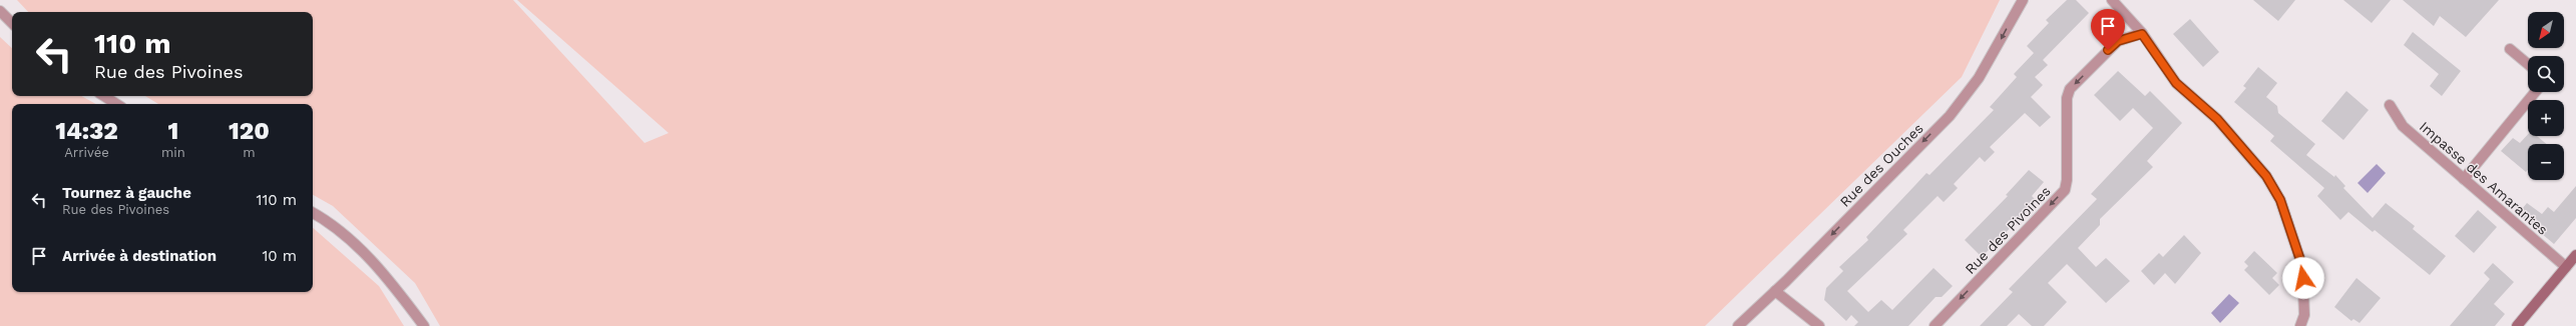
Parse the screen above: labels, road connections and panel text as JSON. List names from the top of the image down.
{
  "streets": {
    "street": ["Rue des Ouches", "Impasse des Amarantes", "Rue des Pivoines"]
  },
  "one_way": ["Rue des Ouches", "Rue des Pivoines"],
  "north": "bottom left",
  "page": {
    "map_buttons": ["+", "−"],
    "turn": ["110 m", "Rue des Pivoines"],
    "eta": [
      "14:32",
      "Arrivée",
      "1",
      "min",
      "120",
      "m"
    ],
    "list": [
      {
        "name": "Tournez à gauche",
        "note": "Rue des Pivoines",
        "value": "110 m"
      },
      {
        "name": "Arrivée à destination",
        "value": "10 m"
      }
    ]
  }
}
